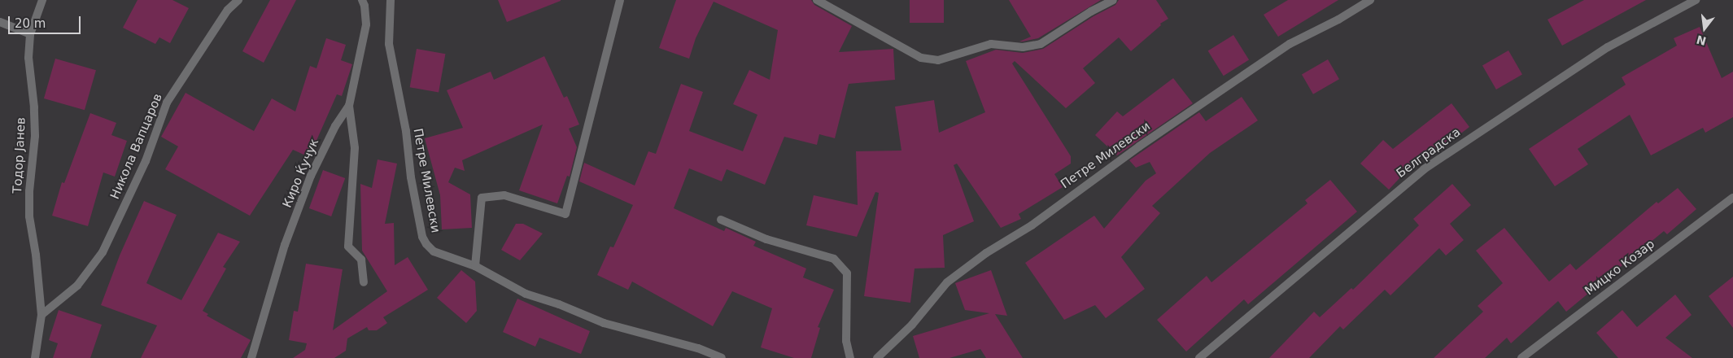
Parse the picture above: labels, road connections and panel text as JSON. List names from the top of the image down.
{
  "streets": {
    "street": [
      "Никола Вапцаров",
      "Белградска",
      "Тодор Јанев",
      "Петре Милевски",
      "Киро Ќучук",
      "Мицко Козар"
    ]
  },
  "crossings": [
    ["Никола Вапцаров", "Тодор Јанев"]
  ],
  "scale_bar": "20 m",
  "north": "bottom"
}
